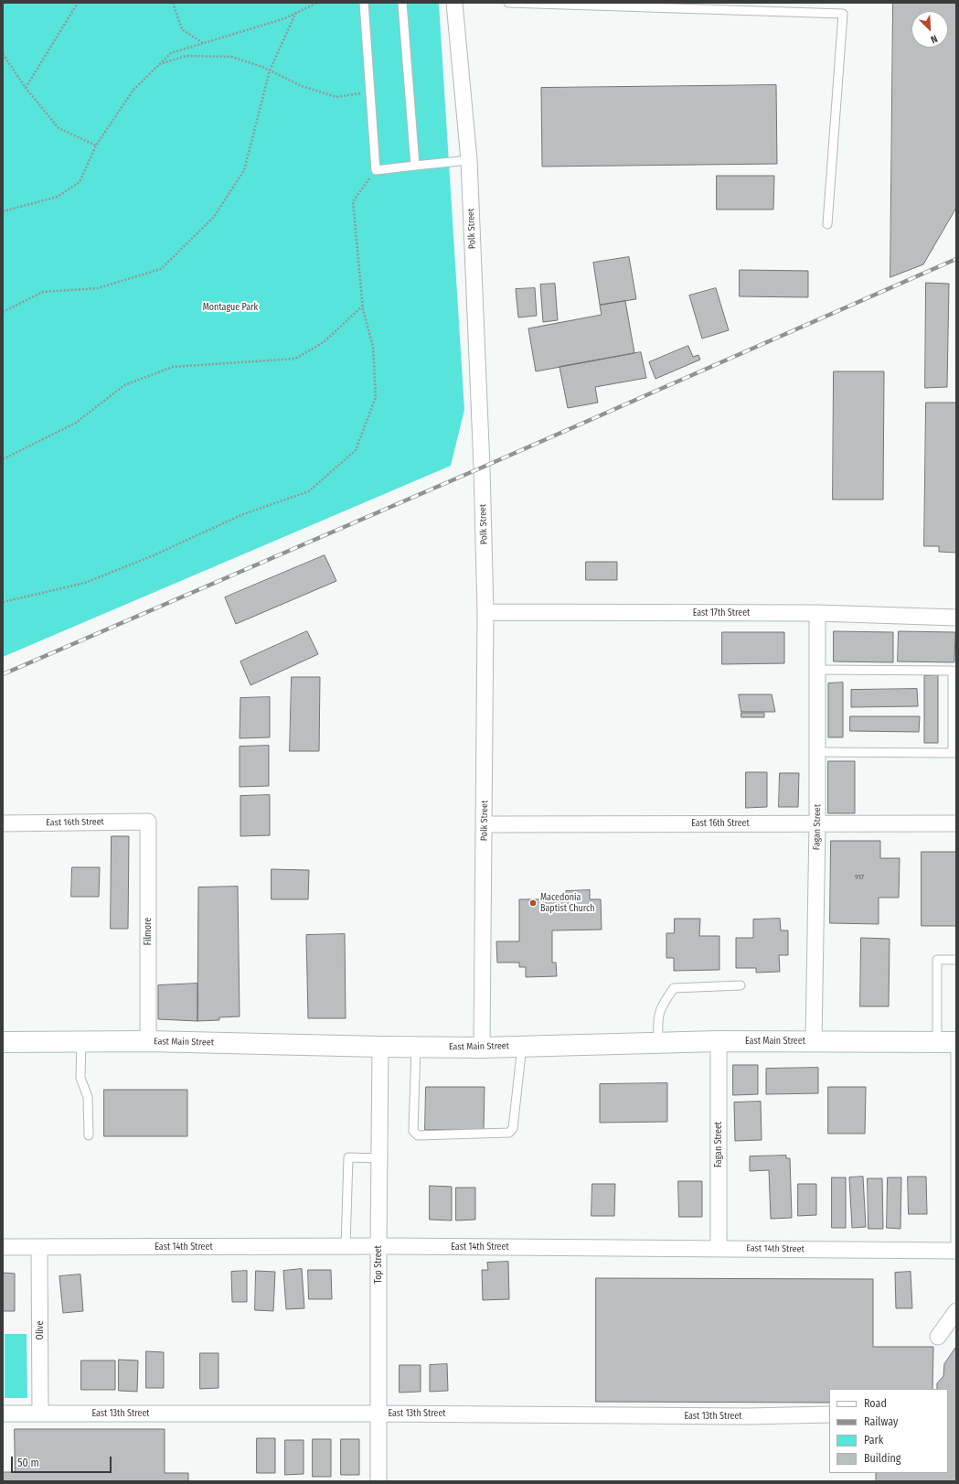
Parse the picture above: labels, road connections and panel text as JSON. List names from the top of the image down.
{
  "streets": {
    "main road": ["East Main Street"],
    "street": [
      "Polk Street",
      "East 17th Street",
      "East 16th Street",
      "Fagan Street",
      "Filmore",
      "East 14th Street",
      "Top Street",
      "Olive",
      "East 13th Street"
    ]
  },
  "crossings": [
    ["Polk Street", "East 17th Street"],
    ["Polk Street", "East 16th Street"],
    ["Polk Street", "East Main Street"],
    ["East 17th Street", "Fagan Street"],
    ["East 16th Street", "Fagan Street"],
    ["East 16th Street", "Filmore"],
    ["Fagan Street", "East Main Street"],
    ["Fagan Street", "East 14th Street"],
    ["Filmore", "East Main Street"],
    ["East Main Street", "Top Street"],
    ["East 14th Street", "Top Street"],
    ["East 14th Street", "Olive"],
    ["Top Street", "East 13th Street"],
    ["Olive", "East 13th Street"]
  ],
  "parks": ["Montague Park"],
  "places": ["Macedonia Baptist Church"],
  "house_numbers": ["917"],
  "legend": [
    "Road",
    "Railway",
    "Park",
    "Building"
  ],
  "scale_bar": "50 m",
  "north": "bottom right"
}
